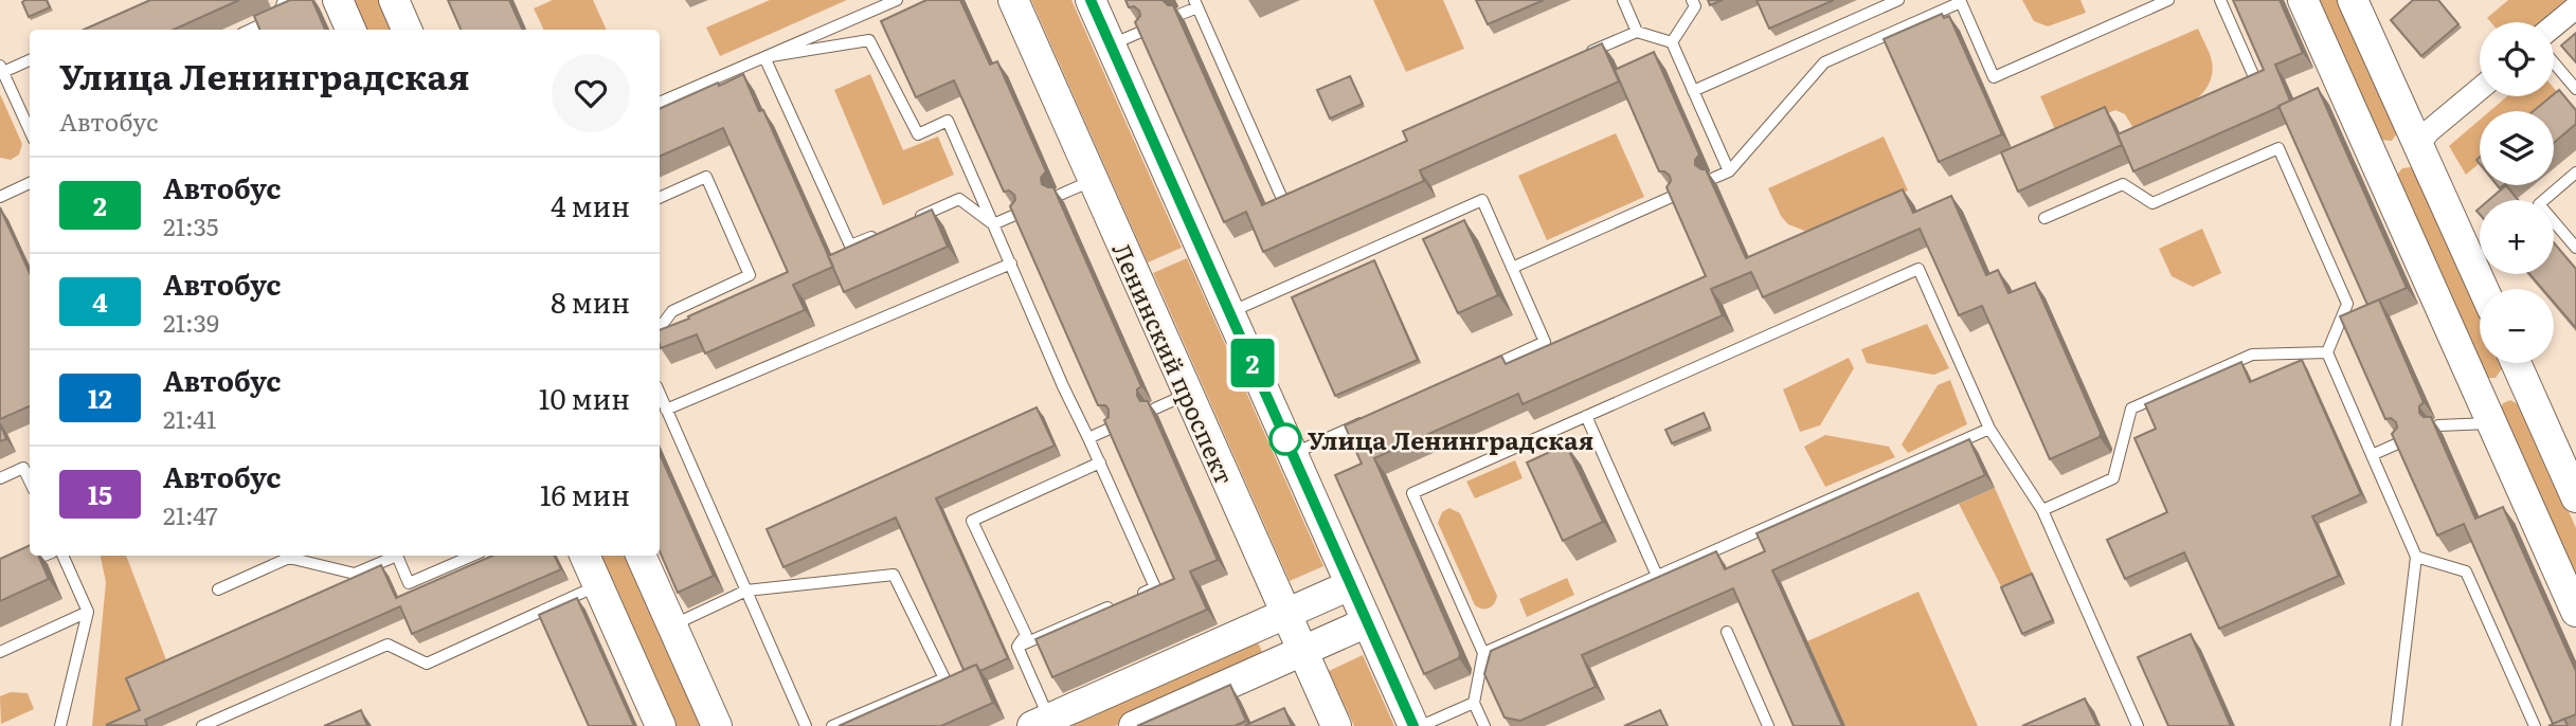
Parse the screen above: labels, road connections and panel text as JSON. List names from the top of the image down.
{
  "streets": {
    "street": ["Ленинский проспект"]
  },
  "places": ["Улица Ленинградская"],
  "lines": ["bus line 2"],
  "page": {
    "on_map": "2",
    "map_buttons": ["+", "−"],
    "heading": ["Улица Ленинградская", "Автобус"],
    "list": [
      {
        "mark": "2",
        "name": "Автобус",
        "note": "21:35",
        "value": "4 мин"
      },
      {
        "mark": "4",
        "name": "Автобус",
        "note": "21:39",
        "value": "8 мин"
      },
      {
        "mark": "12",
        "name": "Автобус",
        "note": "21:41",
        "value": "10 мин"
      },
      {
        "mark": "15",
        "name": "Автобус",
        "note": "21:47",
        "value": "16 мин"
      }
    ]
  }
}
